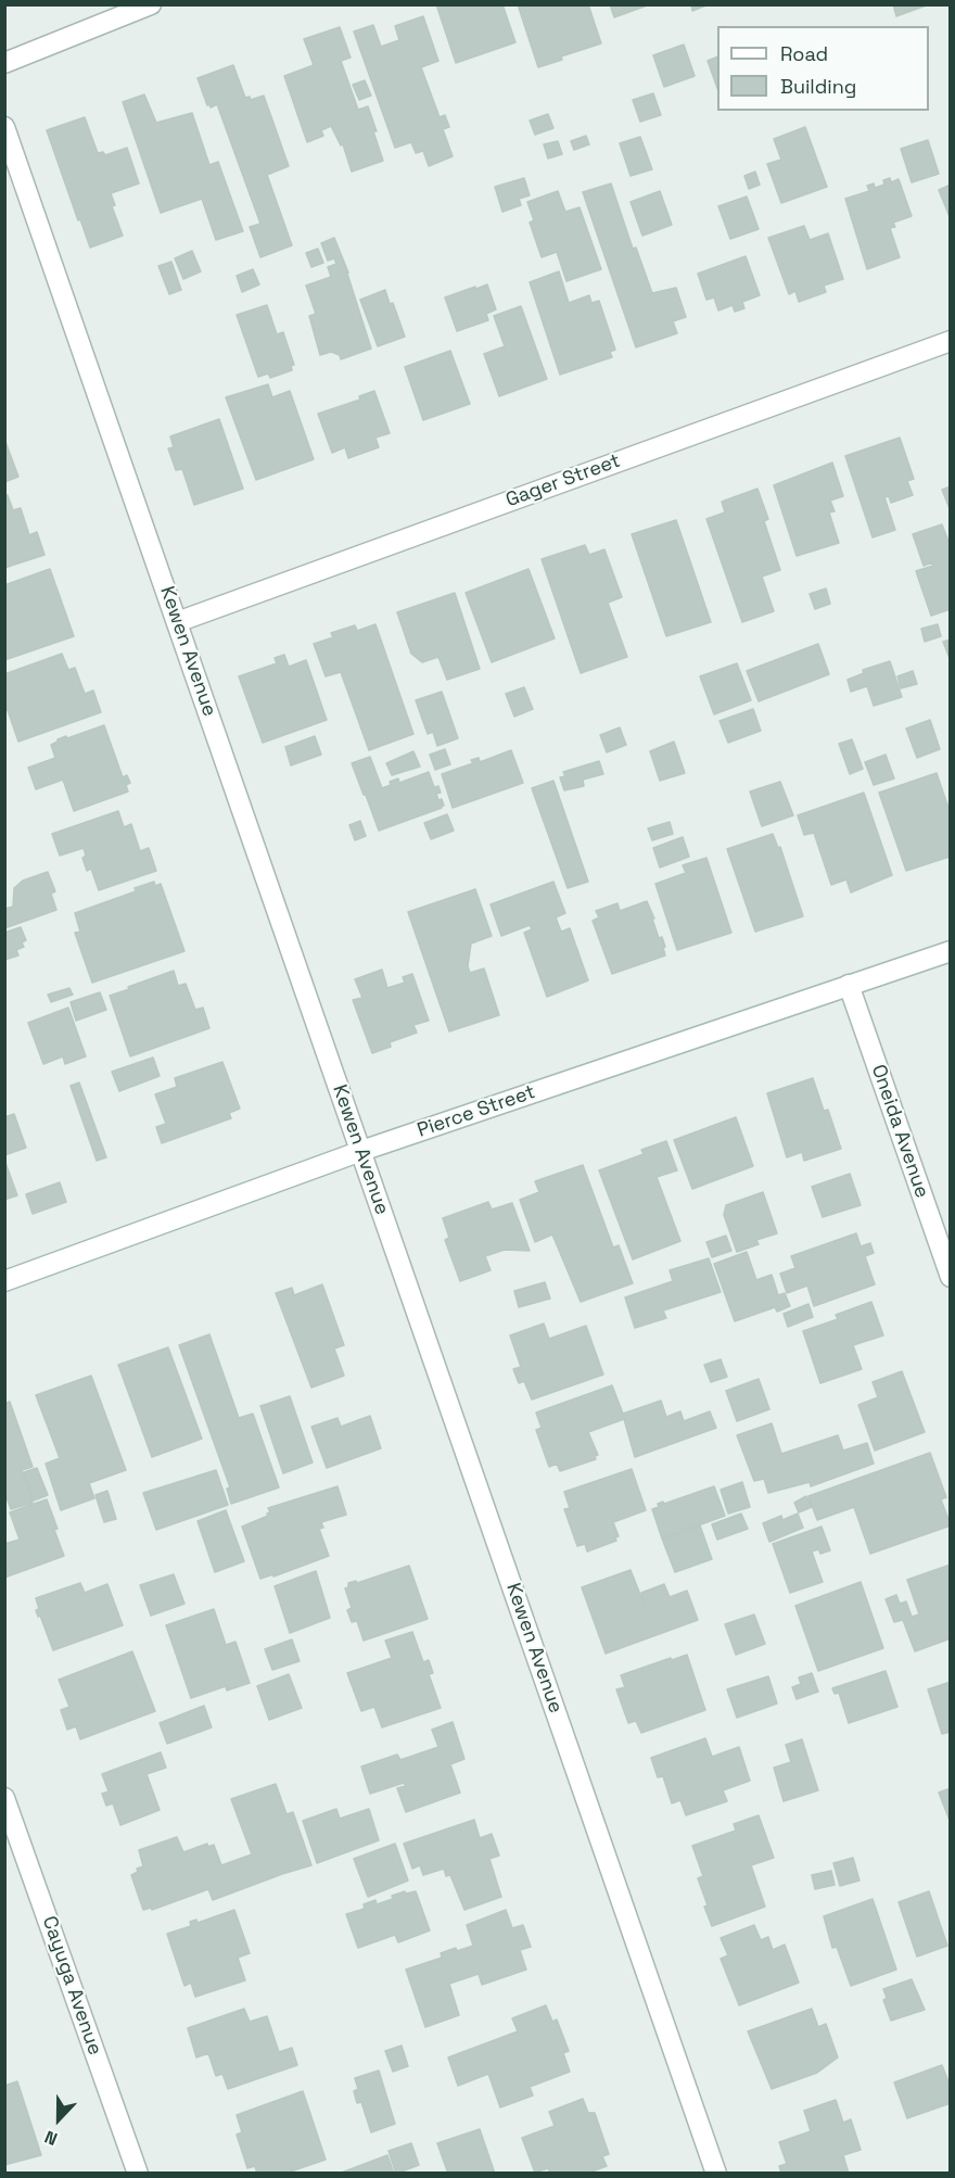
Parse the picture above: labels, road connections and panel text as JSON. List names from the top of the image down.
{
  "streets": {
    "street": [
      "Gager Street",
      "Kewen Avenue",
      "Pierce Street",
      "Oneida Avenue",
      "Cayuga Avenue"
    ]
  },
  "crossings": [
    ["Gager Street", "Kewen Avenue"],
    ["Kewen Avenue", "Pierce Street"],
    ["Pierce Street", "Oneida Avenue"]
  ],
  "legend": ["Road", "Building"],
  "north": "bottom"
}
